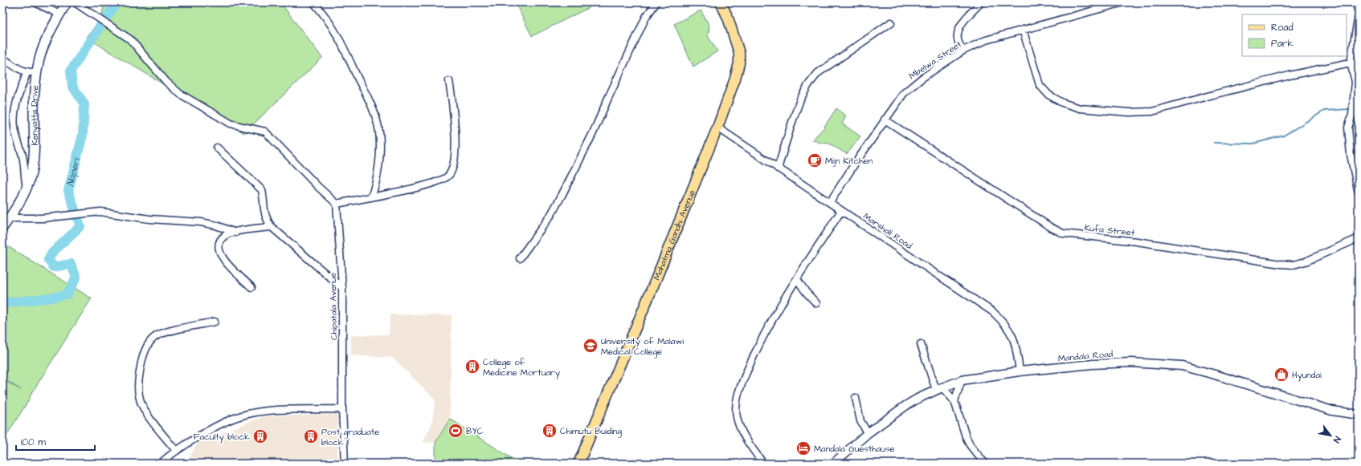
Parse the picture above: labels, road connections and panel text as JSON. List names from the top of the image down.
{
  "streets": {
    "main road": ["Kenyatta Drive", "Mahatma Gandhi Avenue"],
    "street": [
      "Mbelwa Street",
      "Kufa Street",
      "Marshall Road",
      "Chipatala Avenue",
      "Mandala Road"
    ]
  },
  "crossings": [
    ["Mbelwa Street", "Kufa Street"],
    ["Mbelwa Street", "Marshall Road"],
    ["Marshall Road", "Mahatma Gandhi Avenue"],
    ["Marshall Road", "Mandala Road"]
  ],
  "water": ["Naperi"],
  "places": {
    "cafe": ["Mijn Kitchen"],
    "school or university": ["University of Malawi Medical College"],
    "building": [
      "College of Medicine Mortuary",
      "Chimutu Buiding",
      "Faculty block",
      "Post graduate block"
    ],
    "shop": ["Hyundai"],
    "sports": ["BYC"],
    "hotel": ["Mandala Guesthause"]
  },
  "legend": ["Road", "Park"],
  "scale_bar": "100 m",
  "north": "bottom right"
}
